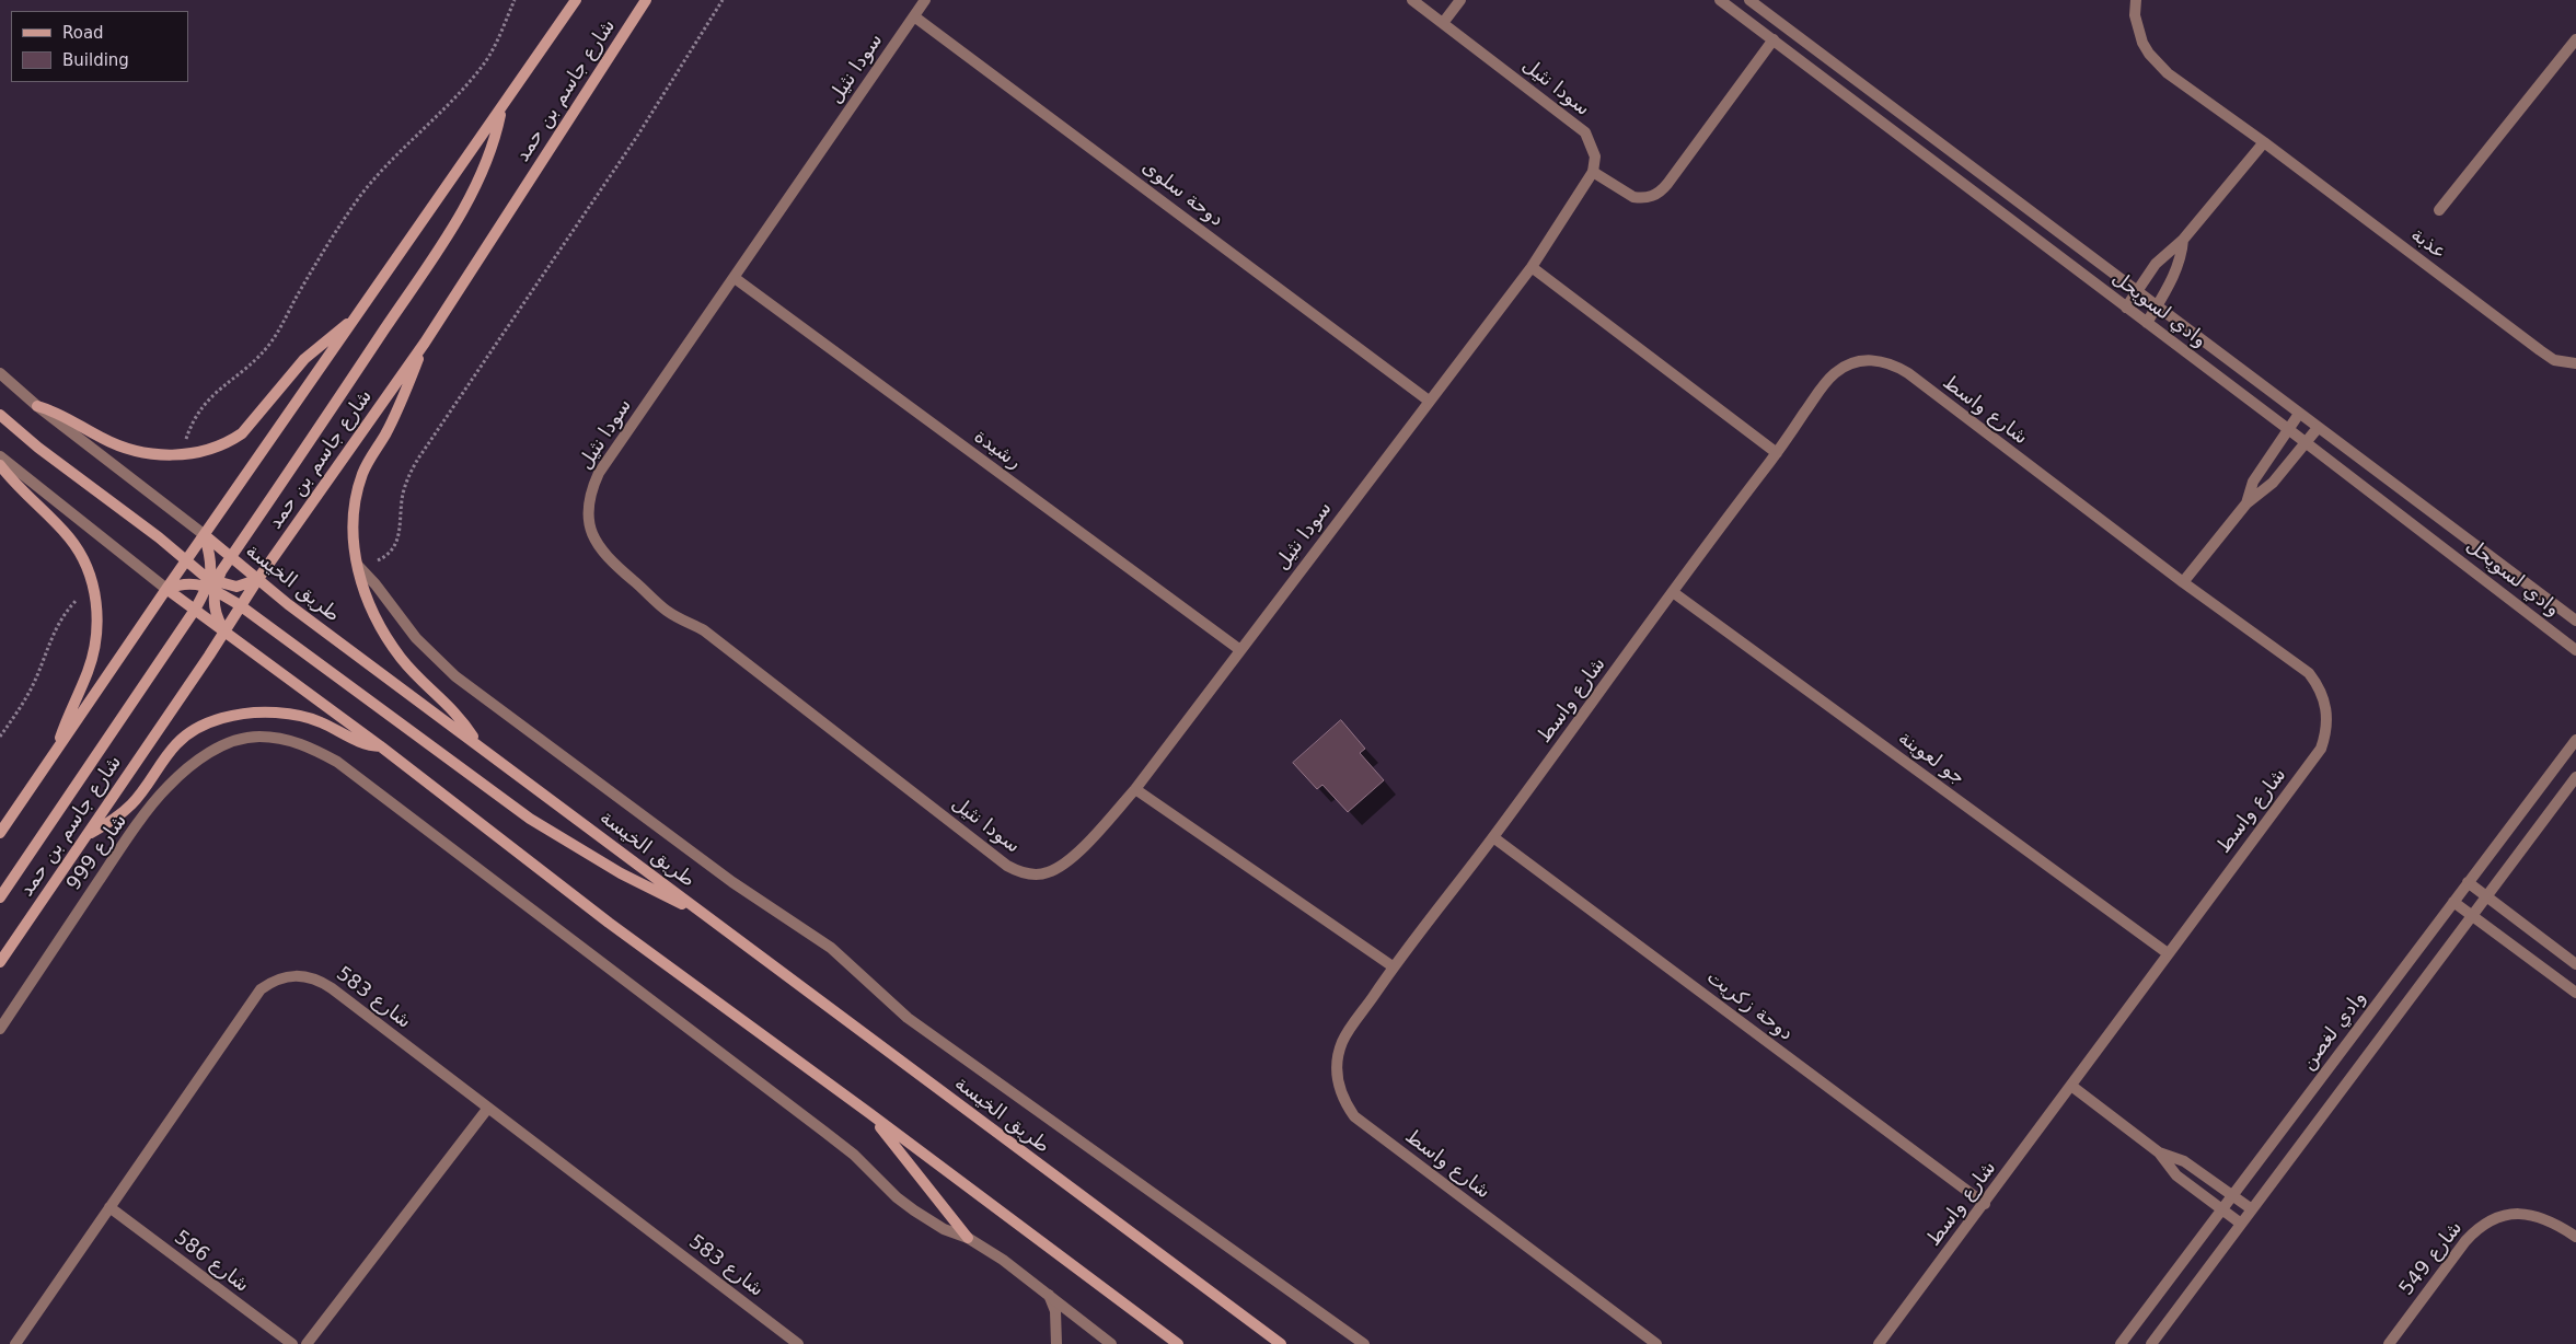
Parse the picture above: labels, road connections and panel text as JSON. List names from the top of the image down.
{
  "streets": {
    "main road": ["شارع جاسم بن حمد", "طريق الخيسة"],
    "street": [
      "سودا نثيل",
      "دوحة سلوى",
      "عذبة",
      "وادي لسويحل",
      "شارع واسط",
      "رشيدة",
      "جو لعوينة",
      "شارع 999",
      "شارع 583",
      "دوحة زكريت",
      "وادي لغصن",
      "شارع 549",
      "شارع 586"
    ]
  },
  "crossings": [
    ["سودا نثيل", "دوحة سلوى"],
    ["سودا نثيل", "رشيدة"],
    ["شارع جاسم بن حمد", "طريق الخيسة"],
    ["شارع واسط", "جو لعوينة"],
    ["شارع واسط", "دوحة زكريت"],
    ["شارع 583", "شارع 586"]
  ],
  "legend": ["Road", "Building"]
}
